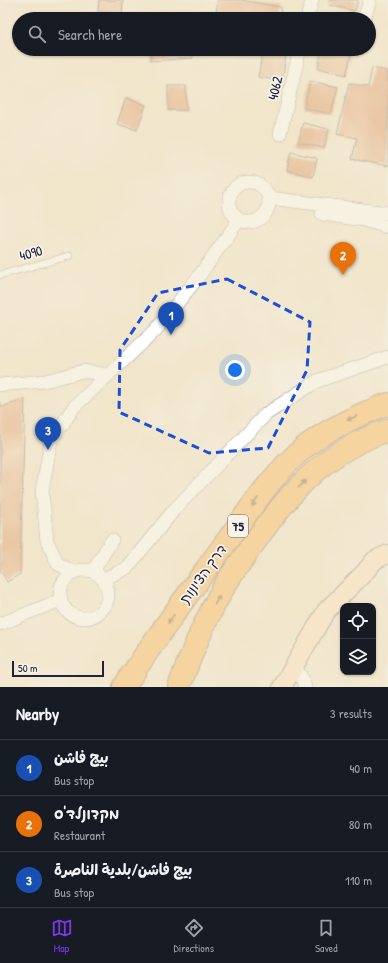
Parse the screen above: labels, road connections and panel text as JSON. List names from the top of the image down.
{
  "streets": {
    "highway": ["75", "דרך הציונות"],
    "street": ["4062"],
    "lane": ["4090"]
  },
  "scale_bar": "50 m",
  "page": {
    "search": "Search here",
    "pins": ["2", "1", "3"],
    "scale": "50 m",
    "heading": ["Nearby", "3 results"],
    "list": [
      {
        "mark": "1",
        "name": "بيج فاشن",
        "note": "Bus stop",
        "value": "40 m"
      },
      {
        "mark": "2",
        "name": "מקדונלד'ס",
        "note": "Restaurant",
        "value": "80 m"
      },
      {
        "mark": "3",
        "name": "بيچ فاشن/بلدية الناصرة",
        "note": "Bus stop",
        "value": "110 m"
      }
    ],
    "nav": ["Map", "Directions", "Saved"]
  }
}
